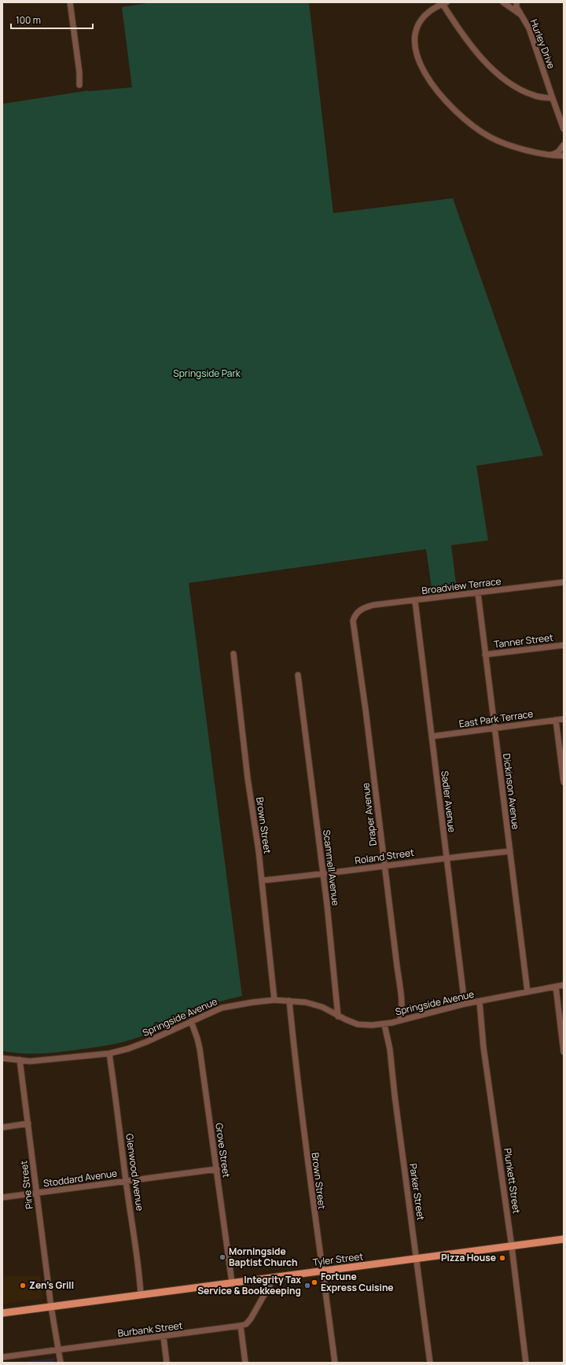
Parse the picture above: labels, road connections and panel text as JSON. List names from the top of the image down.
{
  "streets": {
    "main road": ["Tyler Street"],
    "street": [
      "Hurley Drive",
      "Broadview Terrace",
      "Tanner Street",
      "East Park Terrace",
      "Dickinson Avenue",
      "Sadler Avenue",
      "Draper Avenue",
      "Brown Street",
      "Roland Street",
      "Scammell Avenue",
      "Springside Avenue",
      "Grove Street",
      "Glenwood Avenue",
      "Stoddard Avenue",
      "Plunkett Street",
      "Pine Street",
      "Parker Street",
      "Burbank Street"
    ]
  },
  "crossings": [
    ["Broadview Terrace", "Dickinson Avenue"],
    ["Broadview Terrace", "Sadler Avenue"],
    ["Broadview Terrace", "Draper Avenue"],
    ["Tanner Street", "Dickinson Avenue"],
    ["East Park Terrace", "Dickinson Avenue"],
    ["East Park Terrace", "Sadler Avenue"],
    ["Dickinson Avenue", "Roland Street"],
    ["Dickinson Avenue", "Springside Avenue"],
    ["Sadler Avenue", "Roland Street"],
    ["Sadler Avenue", "Springside Avenue"],
    ["Draper Avenue", "Roland Street"],
    ["Draper Avenue", "Springside Avenue"],
    ["Brown Street", "Roland Street"],
    ["Brown Street", "Springside Avenue"],
    ["Brown Street", "Tyler Street"],
    ["Roland Street", "Scammell Avenue"],
    ["Scammell Avenue", "Springside Avenue"],
    ["Springside Avenue", "Grove Street"],
    ["Springside Avenue", "Glenwood Avenue"],
    ["Springside Avenue", "Plunkett Street"],
    ["Springside Avenue", "Pine Street"],
    ["Springside Avenue", "Parker Street"],
    ["Grove Street", "Stoddard Avenue"],
    ["Grove Street", "Tyler Street"],
    ["Glenwood Avenue", "Stoddard Avenue"],
    ["Glenwood Avenue", "Tyler Street"],
    ["Stoddard Avenue", "Pine Street"],
    ["Plunkett Street", "Tyler Street"],
    ["Pine Street", "Tyler Street"],
    ["Pine Street", "Burbank Street"],
    ["Parker Street", "Tyler Street"]
  ],
  "parks": ["Springside Park"],
  "places": [
    "Morningside Baptist Church",
    "Pizza House",
    "Fortune Express Cuisine",
    "Zen's Grill",
    "Integrity Tax Service & Bookkeeping"
  ],
  "scale_bar": "100 m"
}
